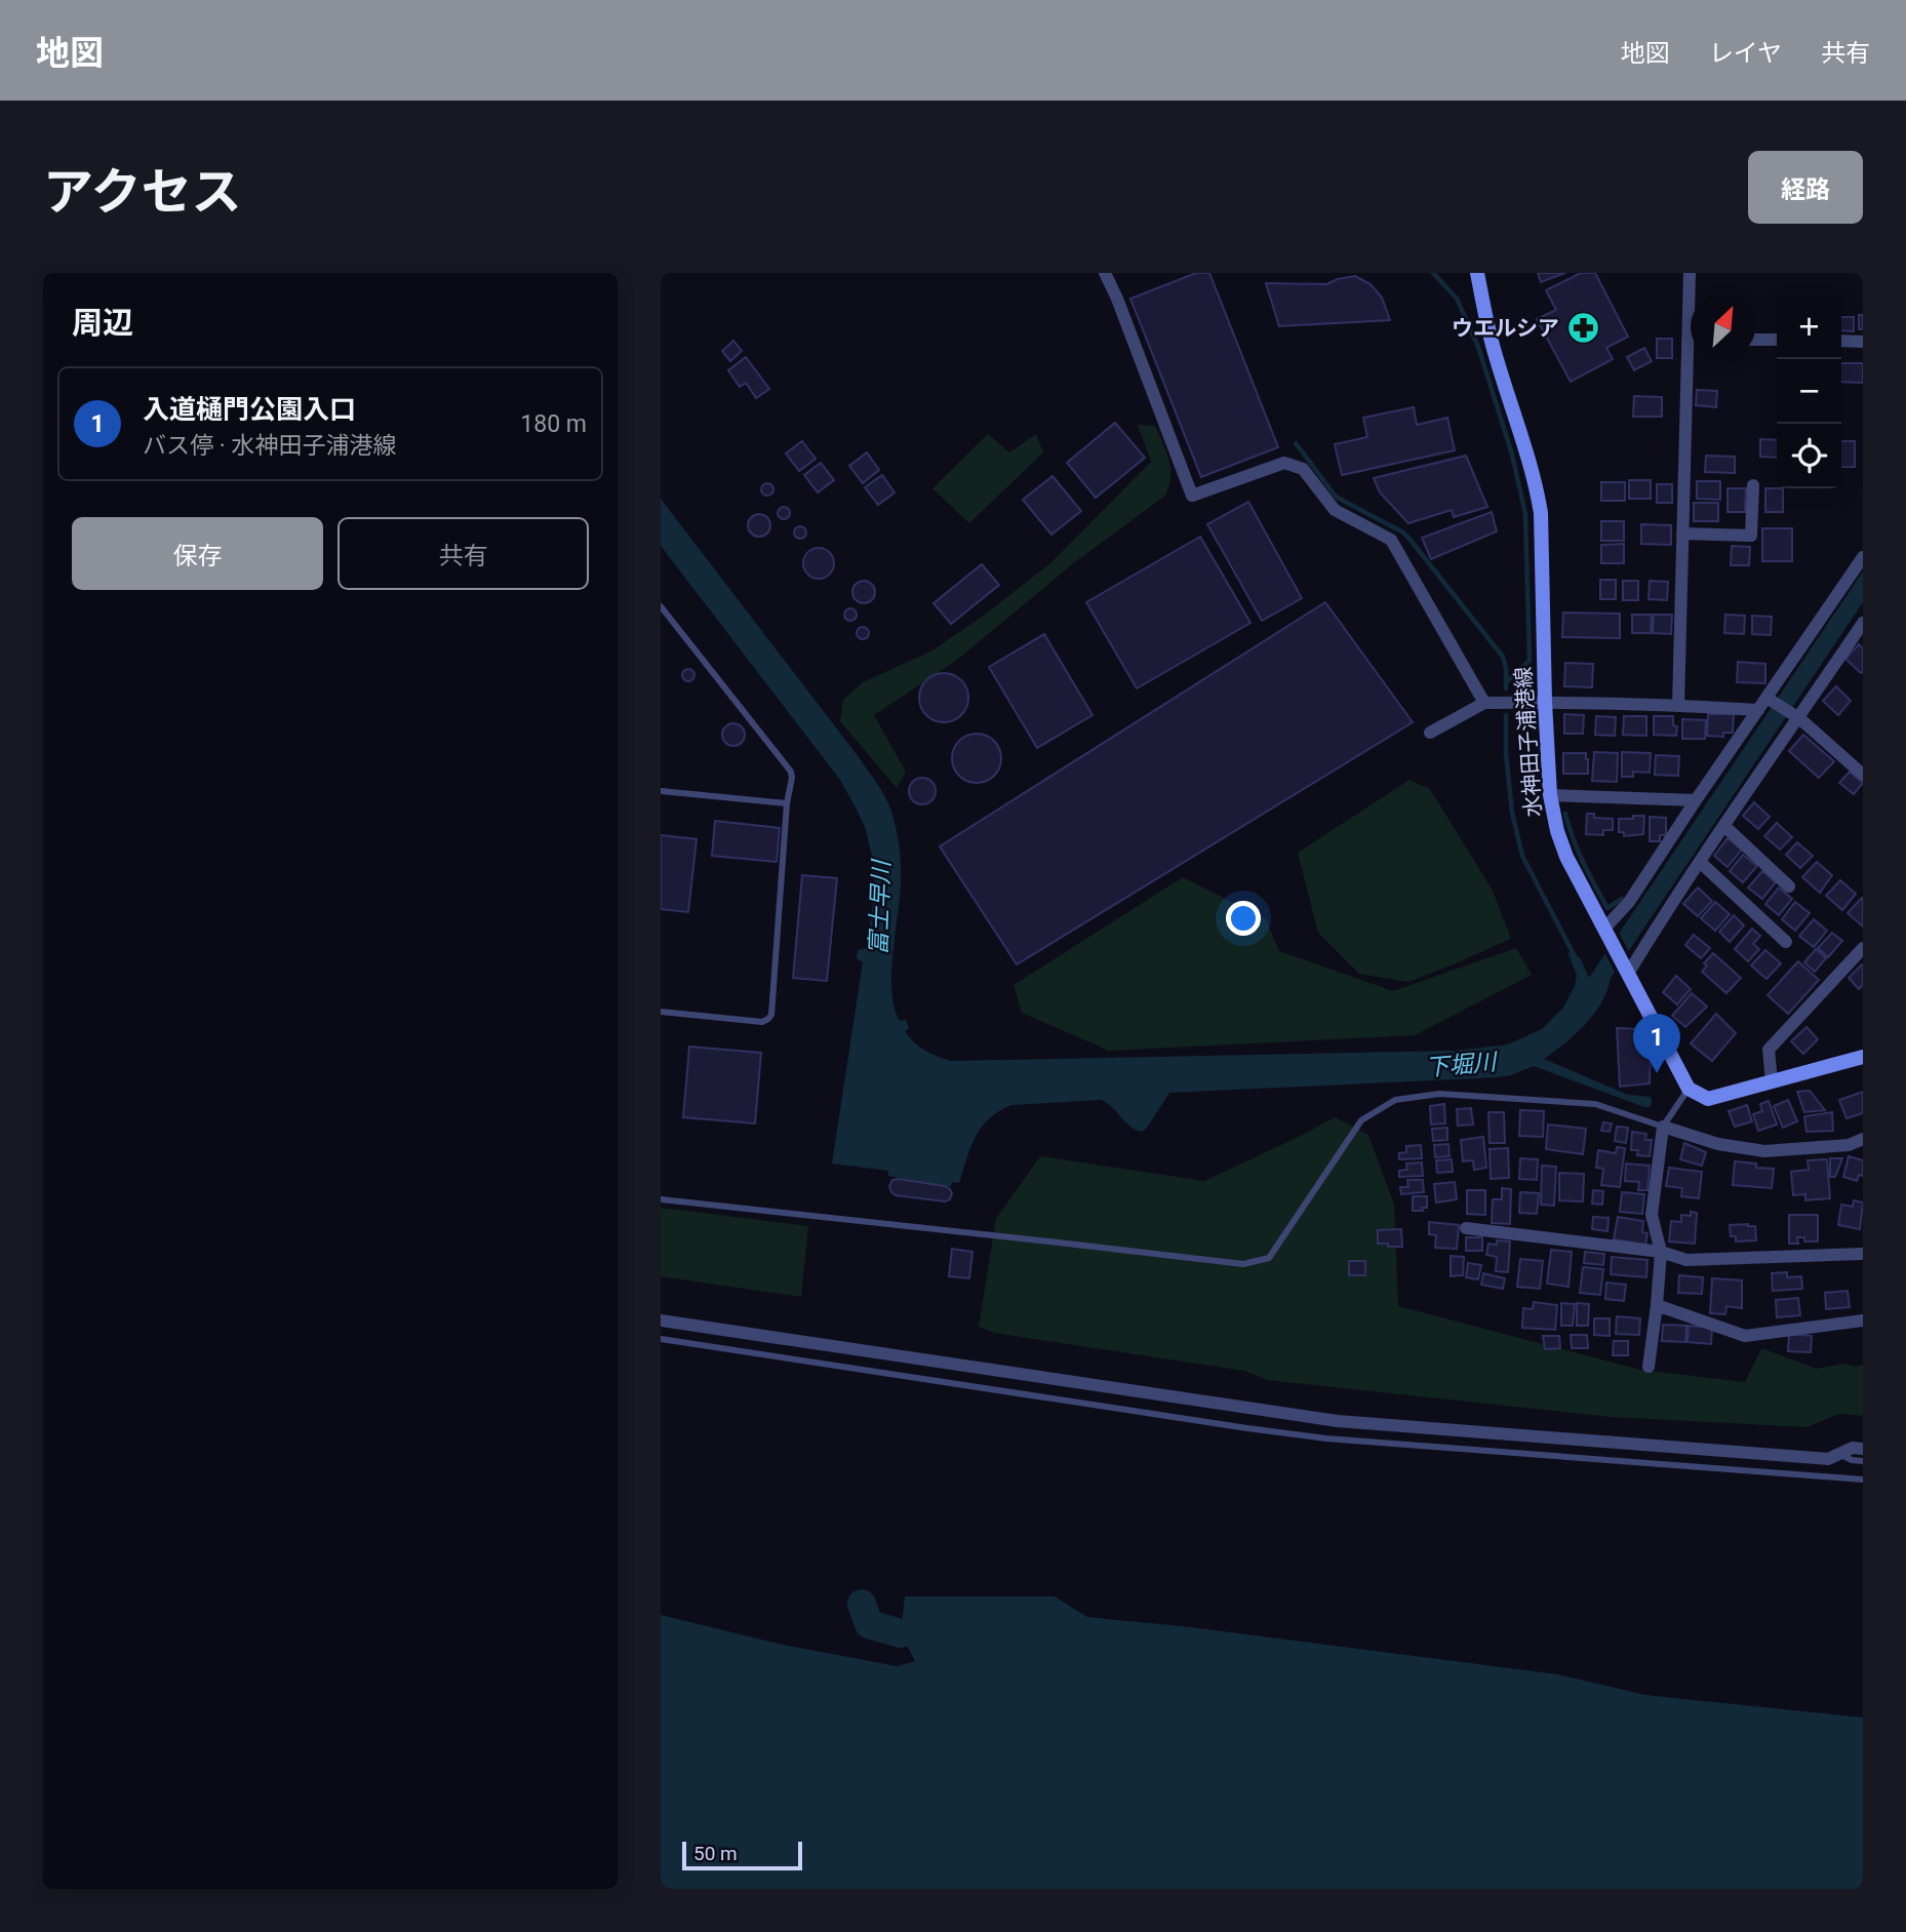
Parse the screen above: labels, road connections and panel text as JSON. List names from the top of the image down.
{
  "streets": {
    "main road": ["水神田子浦港線"]
  },
  "water": ["富士早川", "下堀川"],
  "places": {
    "pharmacy": ["ウエルシア"]
  },
  "scale_bar": "50 m",
  "north": "top right",
  "page": {
    "header": "地図",
    "nav": ["地図", "レイヤ", "共有"],
    "title": "アクセス",
    "buttons": [
      "経路",
      ["保存", "共有"]
    ],
    "heading": "周辺",
    "map_buttons": ["+", "−"],
    "list": [
      {
        "mark": "1",
        "name": "入道樋門公園入口",
        "note": "バス停 · 水神田子浦港線",
        "value": "180 m"
      }
    ],
    "pins": "1",
    "scale": "50 m"
  }
}
